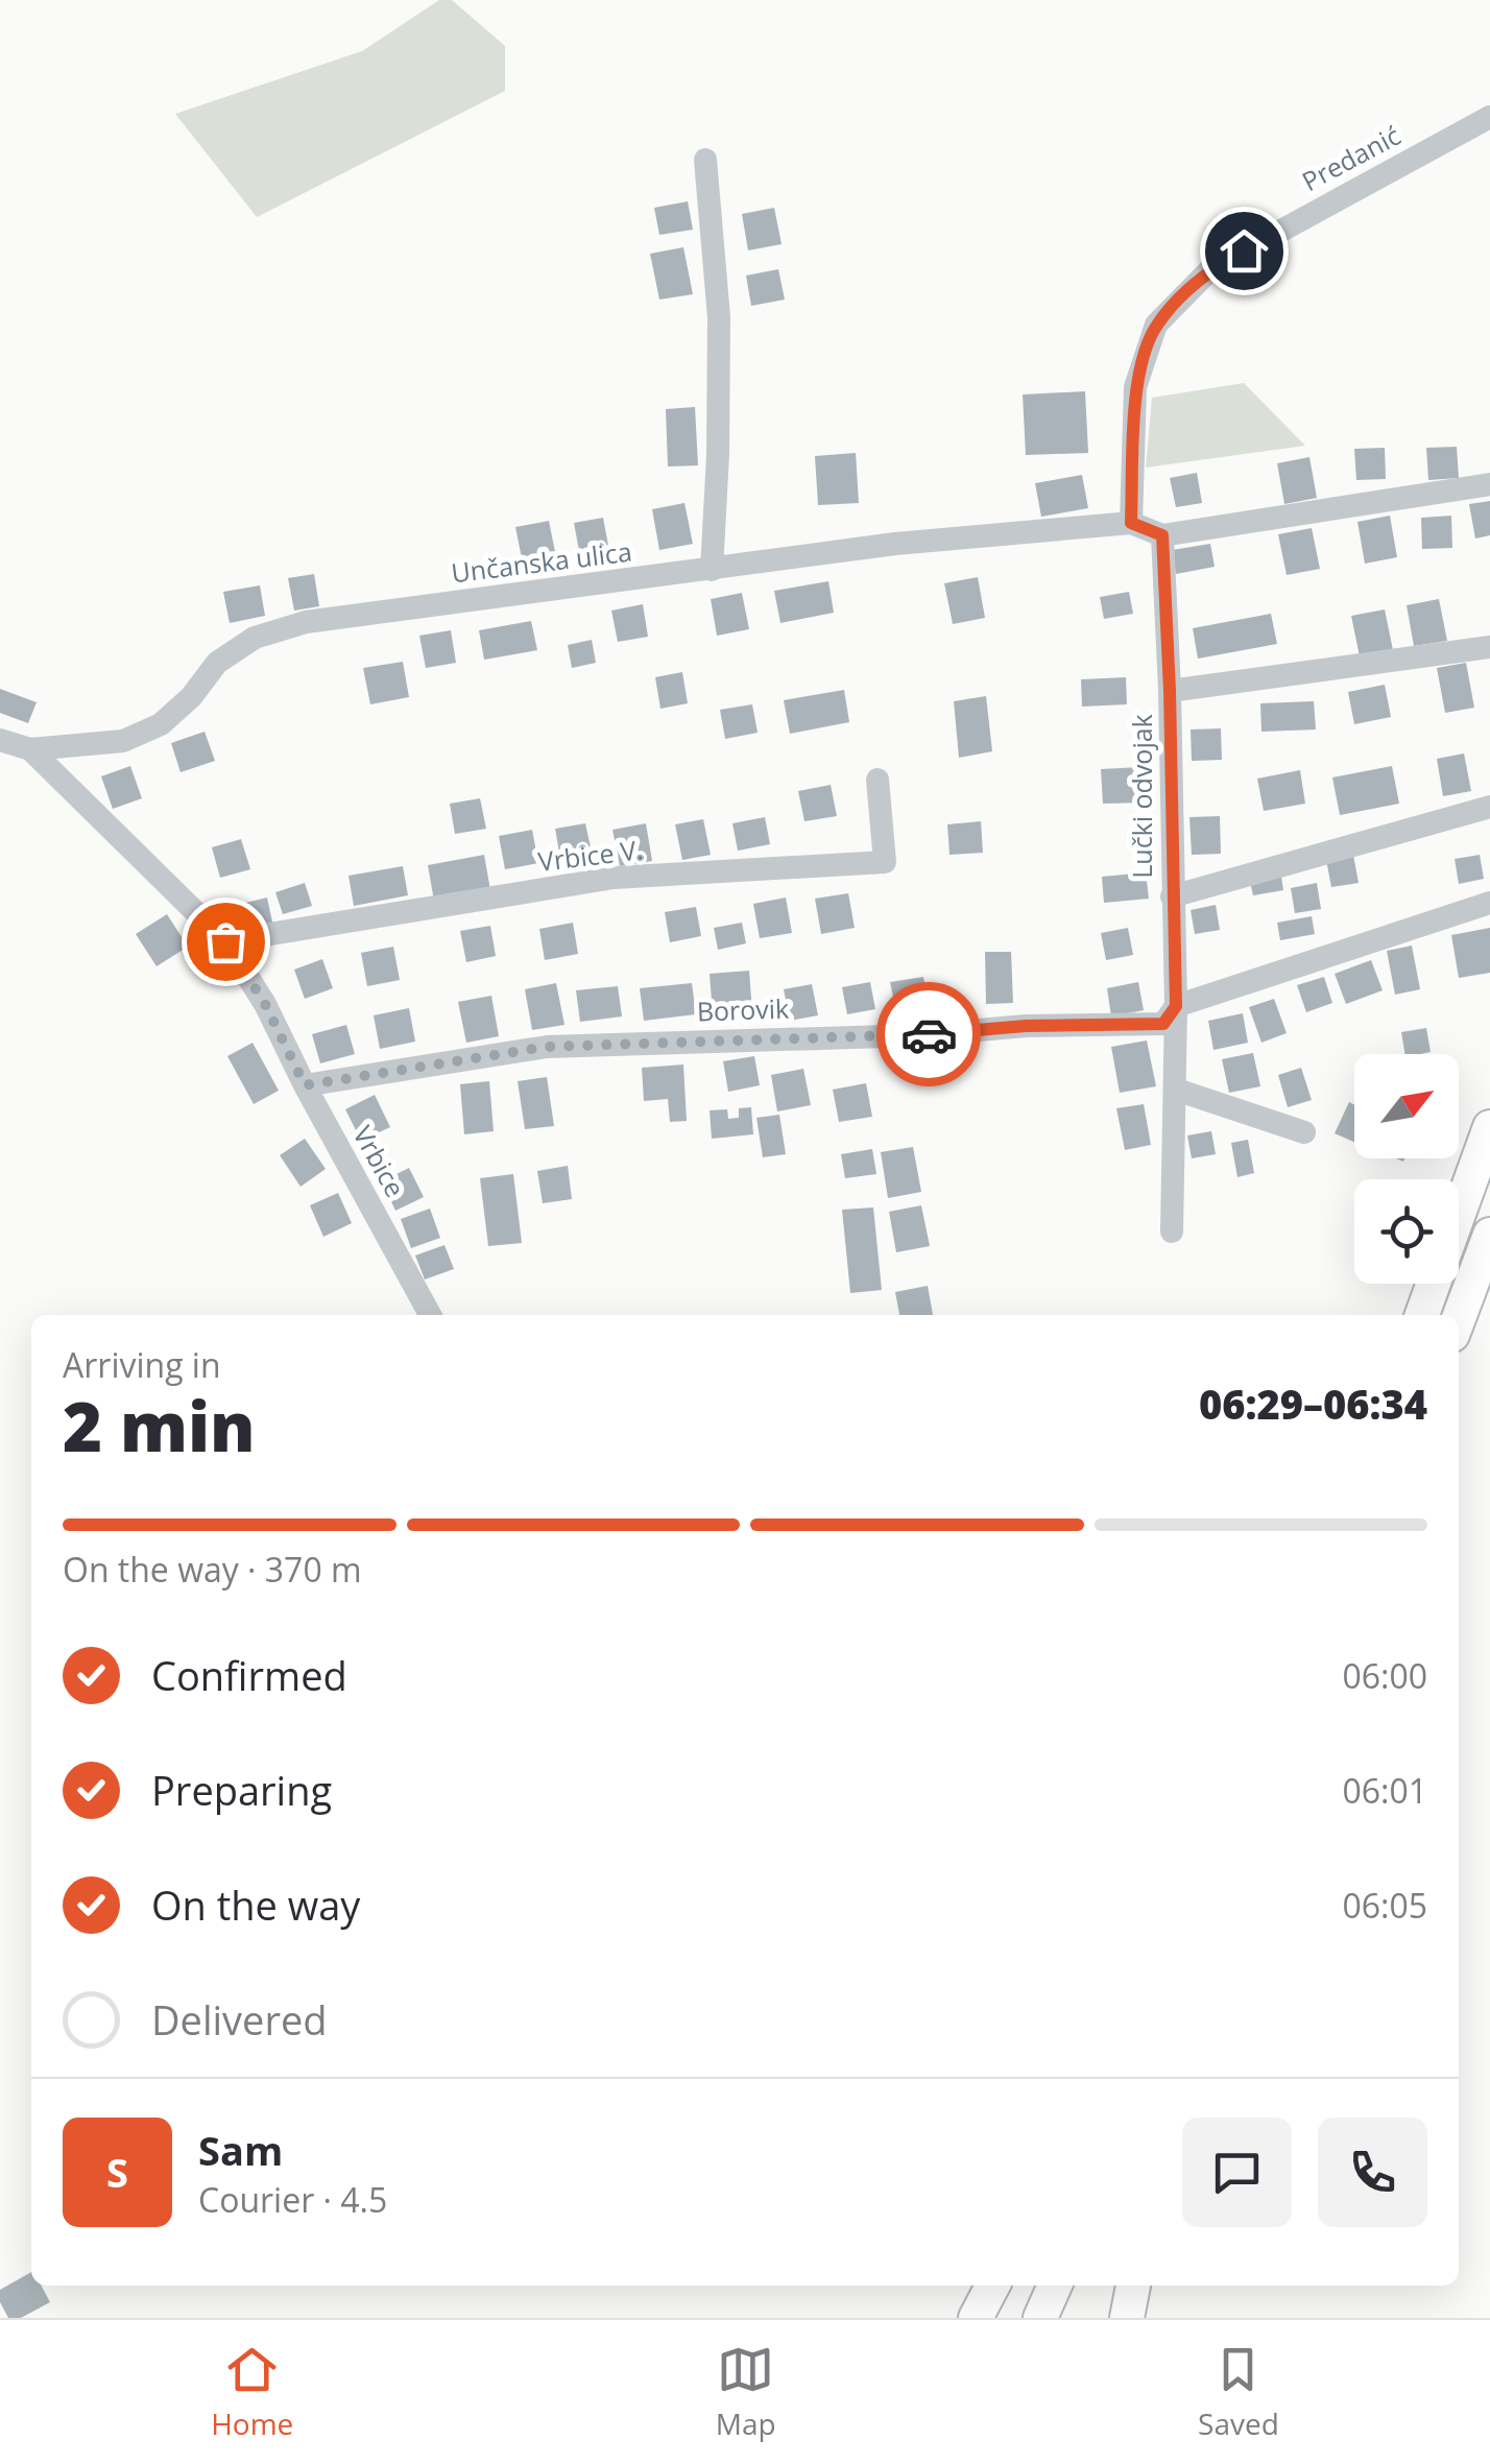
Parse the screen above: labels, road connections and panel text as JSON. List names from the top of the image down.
{
  "streets": {
    "street": [
      "Predanić",
      "Unčanska ulica",
      "Lučki odvojak",
      "Vrbice V.",
      "Borovik",
      "Vrbice"
    ]
  },
  "crossings": [
    ["Predanić", "Unčanska ulica"],
    ["Unčanska ulica", "Vrbice"],
    ["Lučki odvojak", "Borovik"],
    ["Vrbice V.", "Vrbice"],
    ["Borovik", "Vrbice"]
  ],
  "north": "top right",
  "page": {
    "heading": ["2 min", "Arriving in", "06:29–06:34"],
    "panel": ["Sam", "Courier · 4.5"],
    "bar": "On the way · 370 m",
    "list": [
      ["Confirmed", "06:00"],
      ["Preparing", "06:01"],
      ["On the way", "06:05"],
      "Delivered"
    ],
    "round": "S",
    "tabs": ["Home", "Map", "Saved"]
  }
}
